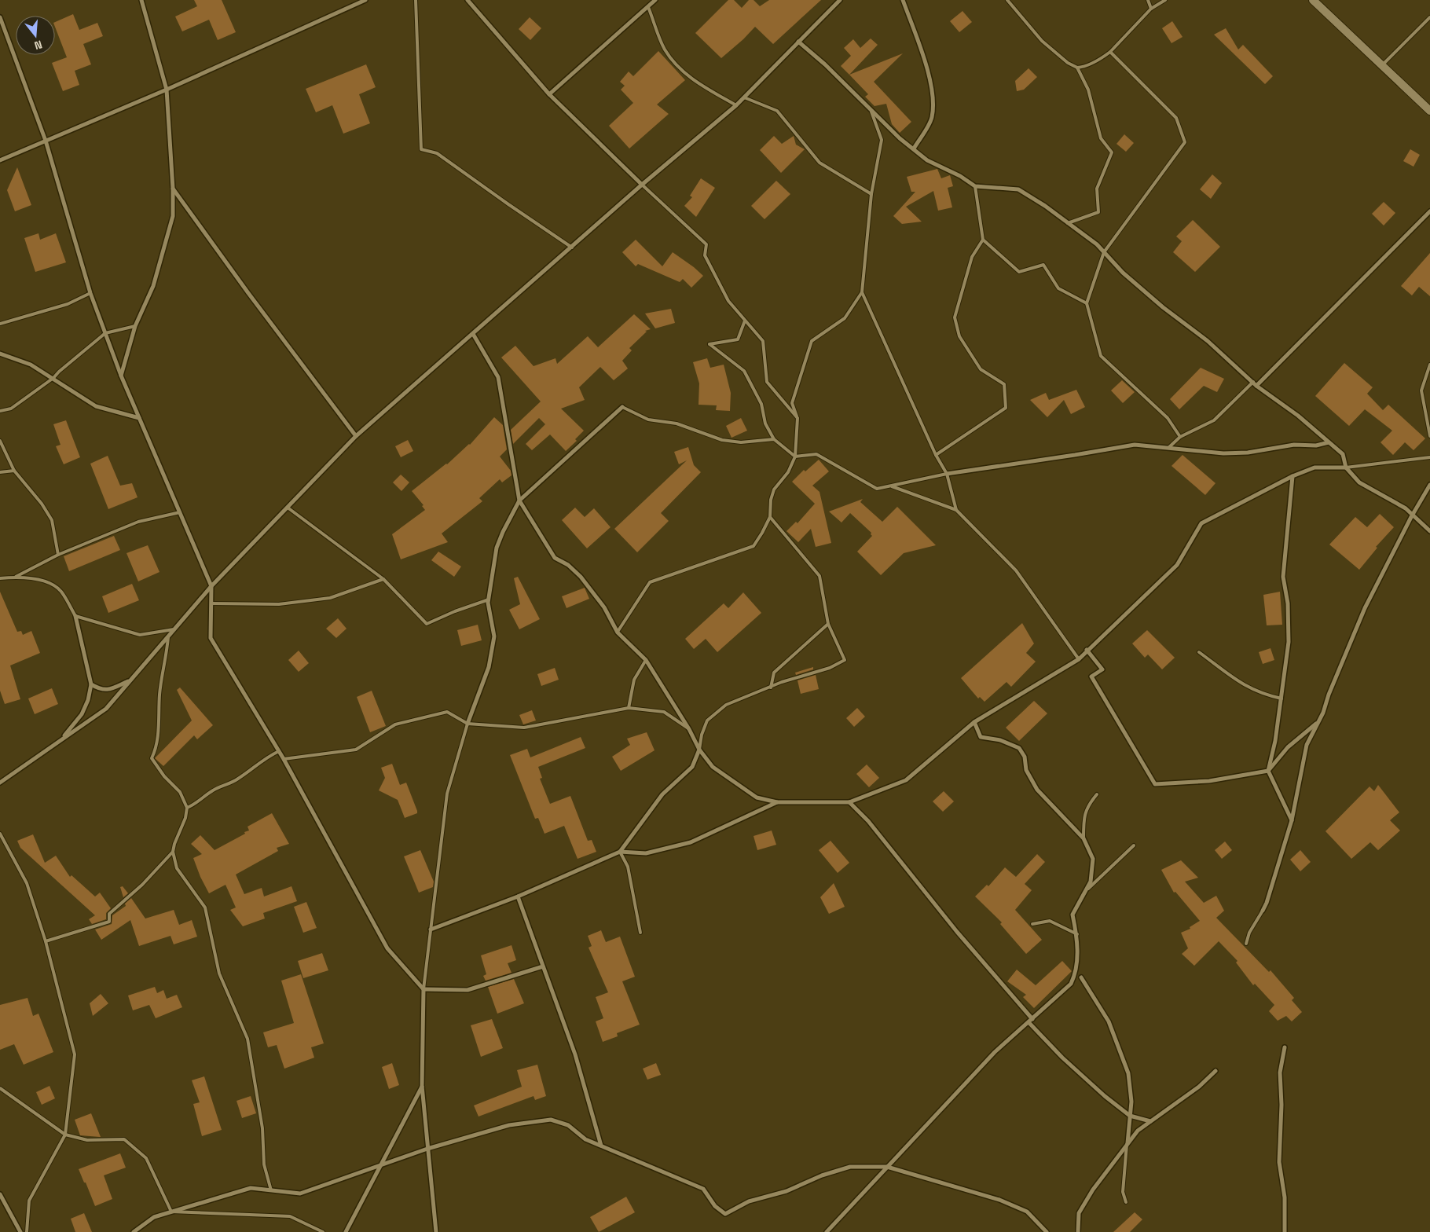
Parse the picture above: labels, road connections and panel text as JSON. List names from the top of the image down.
{
  "north": "bottom"
}
